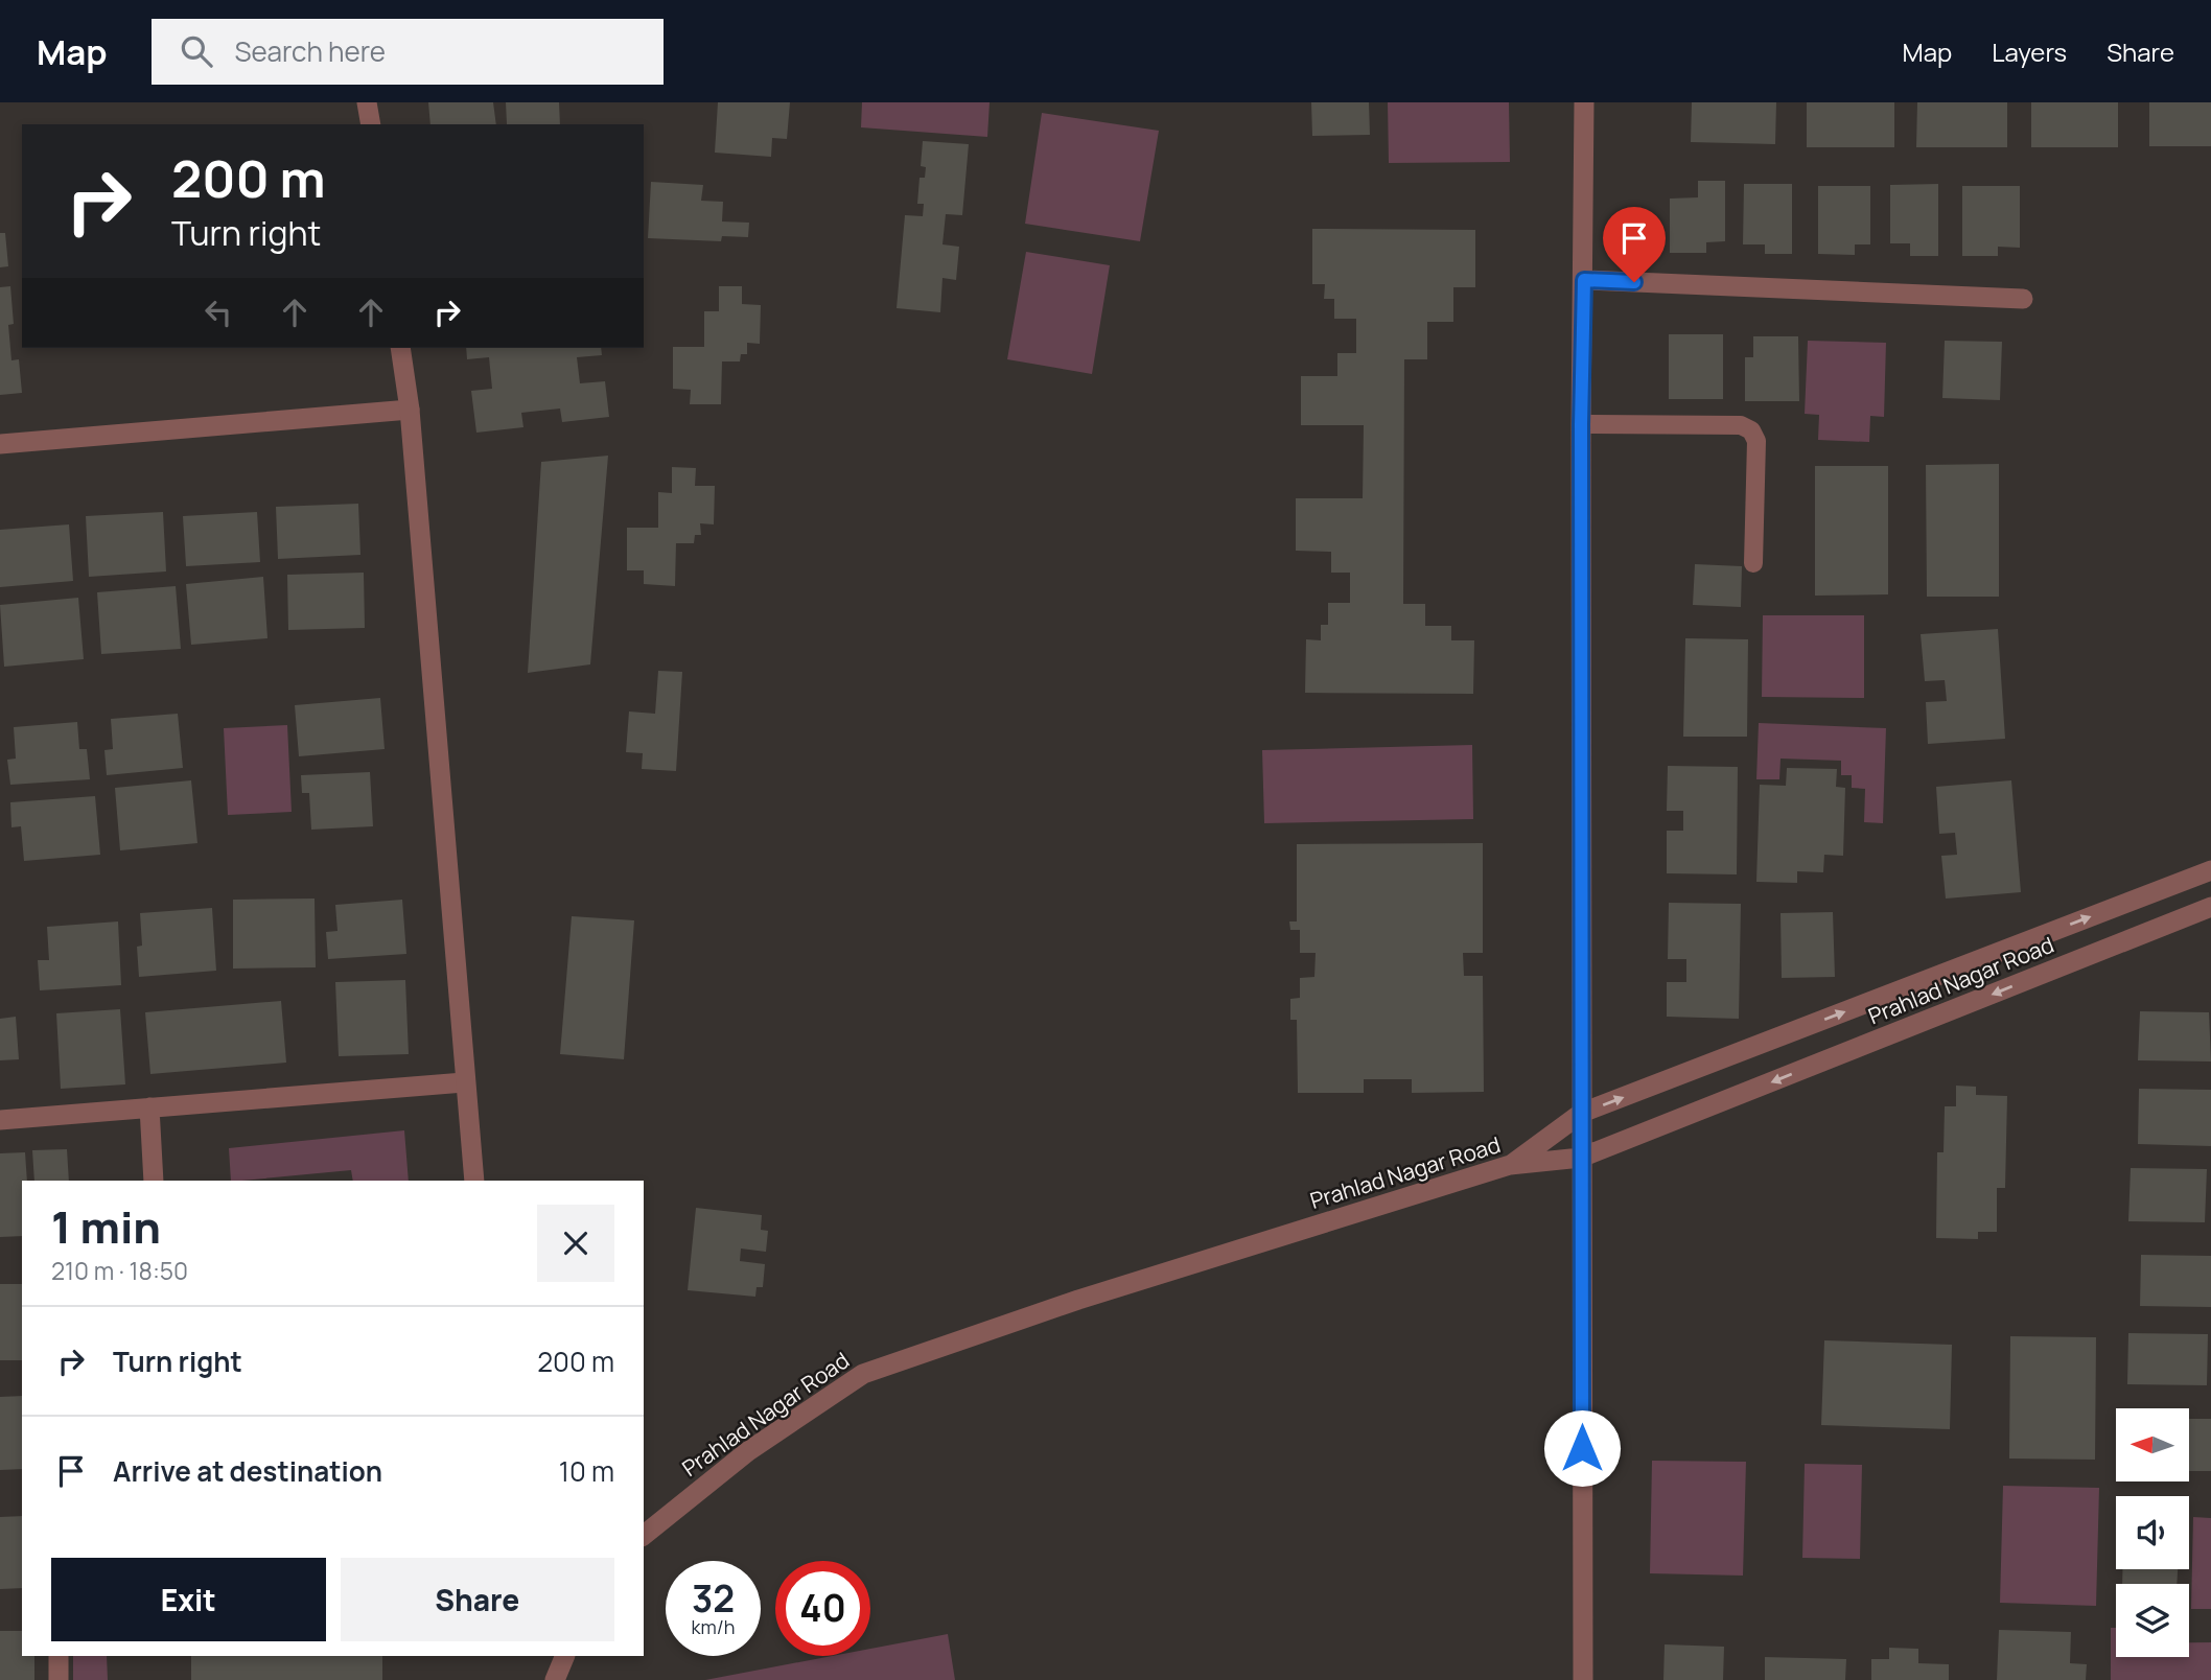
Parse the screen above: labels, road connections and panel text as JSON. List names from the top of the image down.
{
  "streets": {
    "street": ["Prahlad Nagar Road"]
  },
  "north": "left",
  "page": {
    "header": "Map",
    "search": "Search here",
    "nav": ["Map", "Layers", "Share"],
    "turn": ["200 m", "Turn right"],
    "heading": ["1 min", "210 m · 18:50"],
    "list": [
      {
        "name": "Turn right",
        "value": "200 m"
      },
      {
        "name": "Arrive at destination",
        "value": "10 m"
      }
    ],
    "buttons": ["Exit", "Share"],
    "speed": "32 km/h",
    "limit": "40"
  }
}
